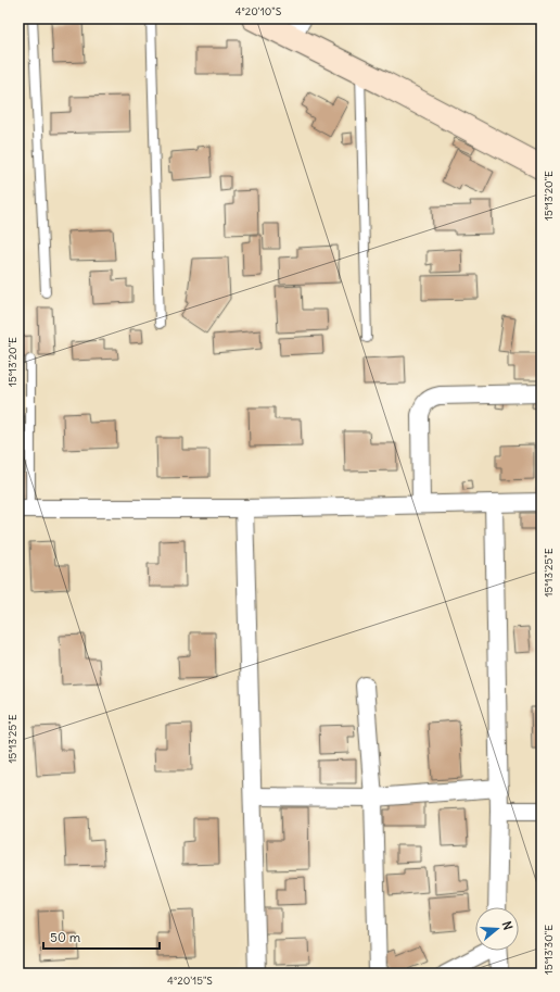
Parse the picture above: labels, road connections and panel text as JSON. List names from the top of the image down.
{
  "scale_bar": "50 m",
  "north": "right",
  "coordinates": [
    "4°20'10\"S",
    "15°13'20\"E",
    "15°13'25\"E",
    "15°13'30\"E",
    "4°20'15\"S"
  ]
}
